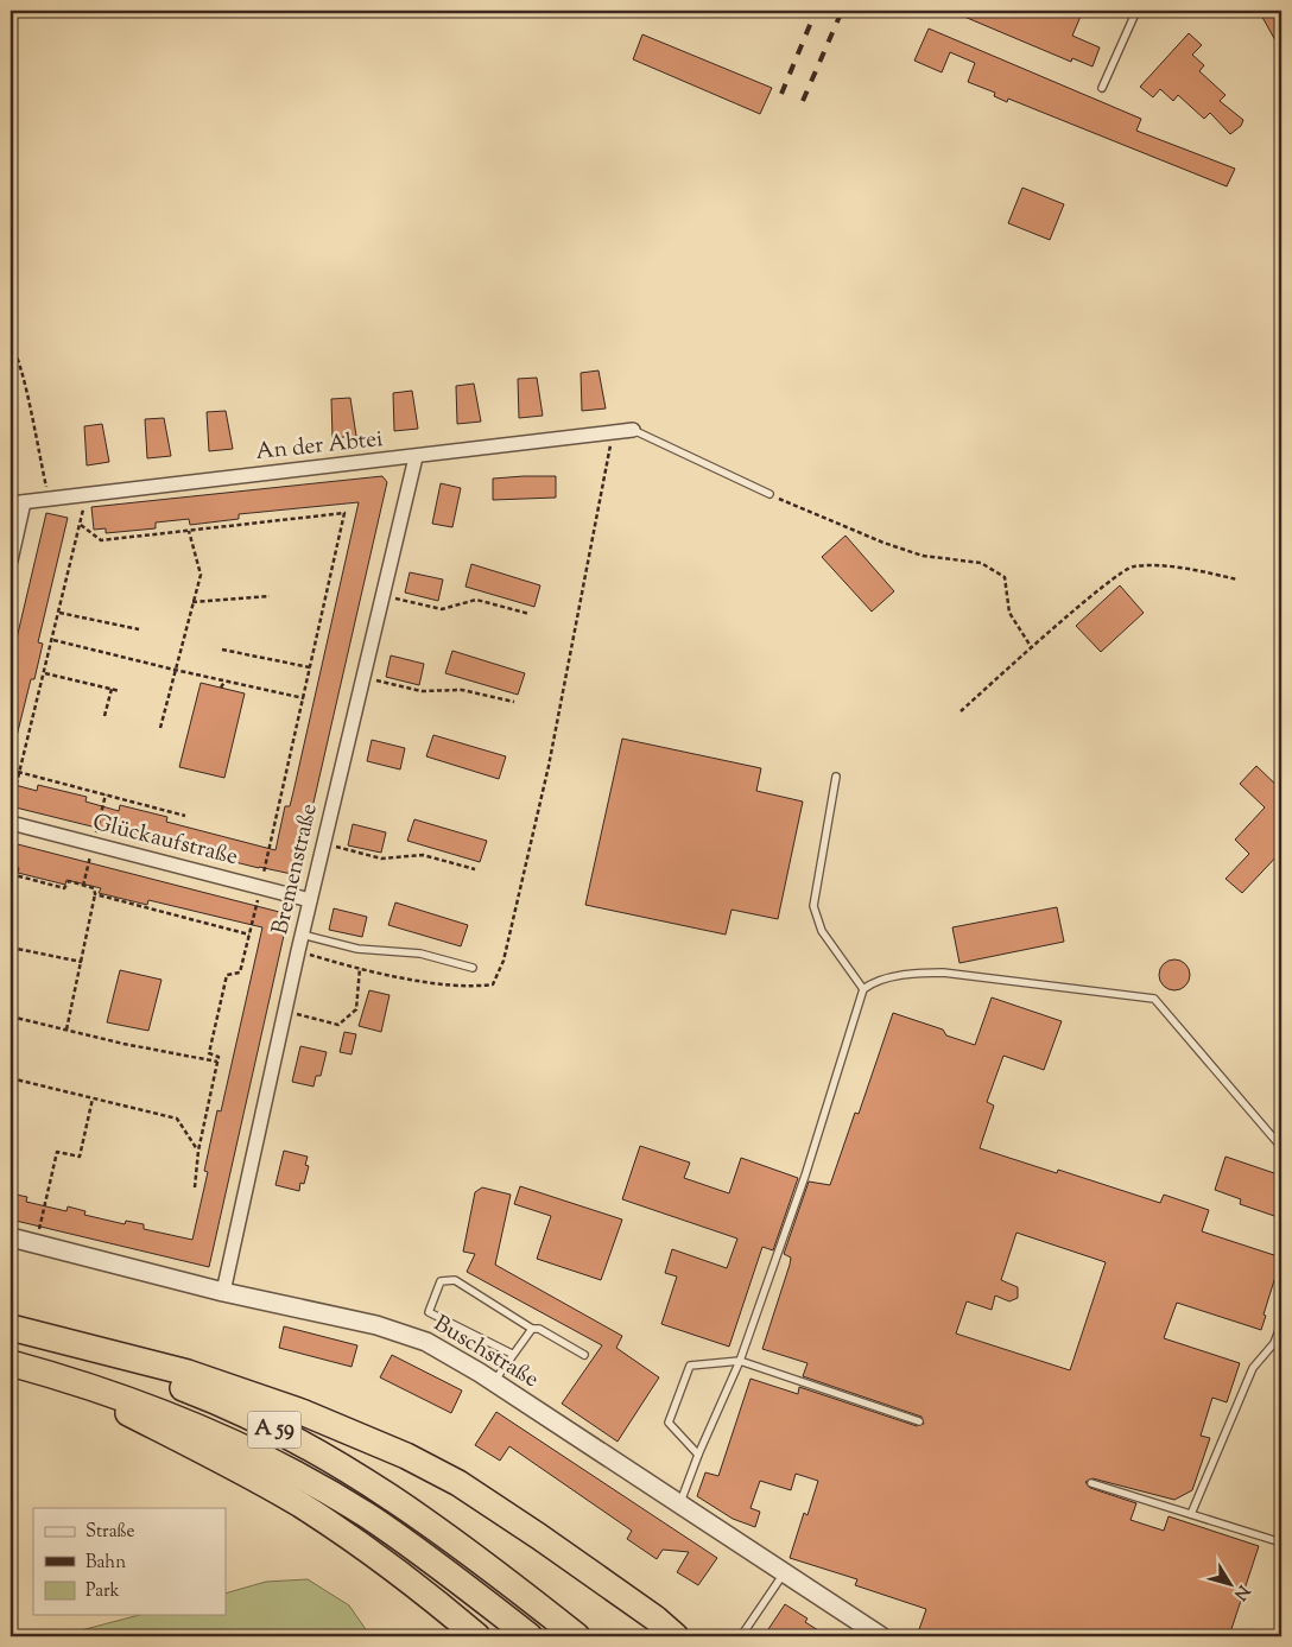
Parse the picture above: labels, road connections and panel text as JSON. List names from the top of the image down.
{
  "streets": {
    "highway": ["A 59"],
    "street": [
      "An der Abtei",
      "Glückaufstraße",
      "Bremenstraße",
      "Buschstraße"
    ]
  },
  "crossings": [
    ["An der Abtei", "Bremenstraße"],
    ["Glückaufstraße", "Bremenstraße"],
    ["Bremenstraße", "Buschstraße"]
  ],
  "legend": ["Straße", "Bahn", "Park"],
  "north": "bottom right"
}
